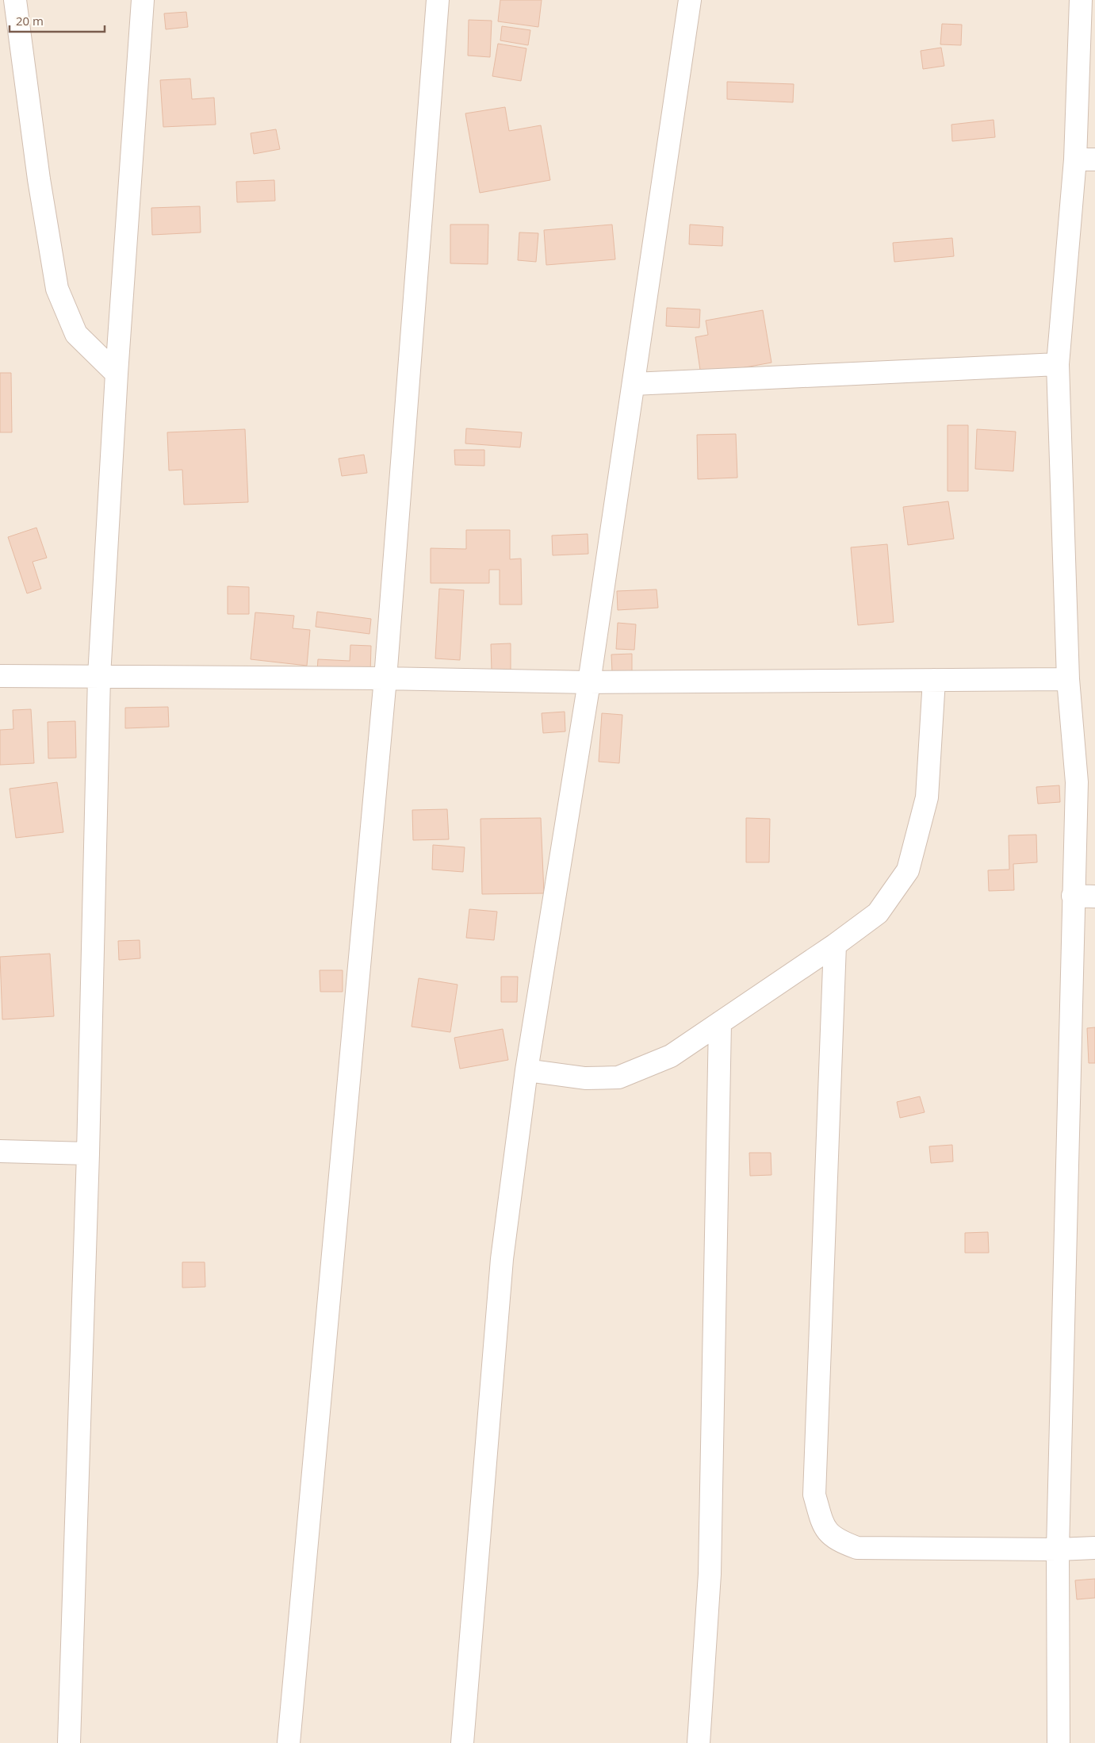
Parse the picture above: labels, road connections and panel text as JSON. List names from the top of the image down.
{
  "scale_bar": "20 m"
}
